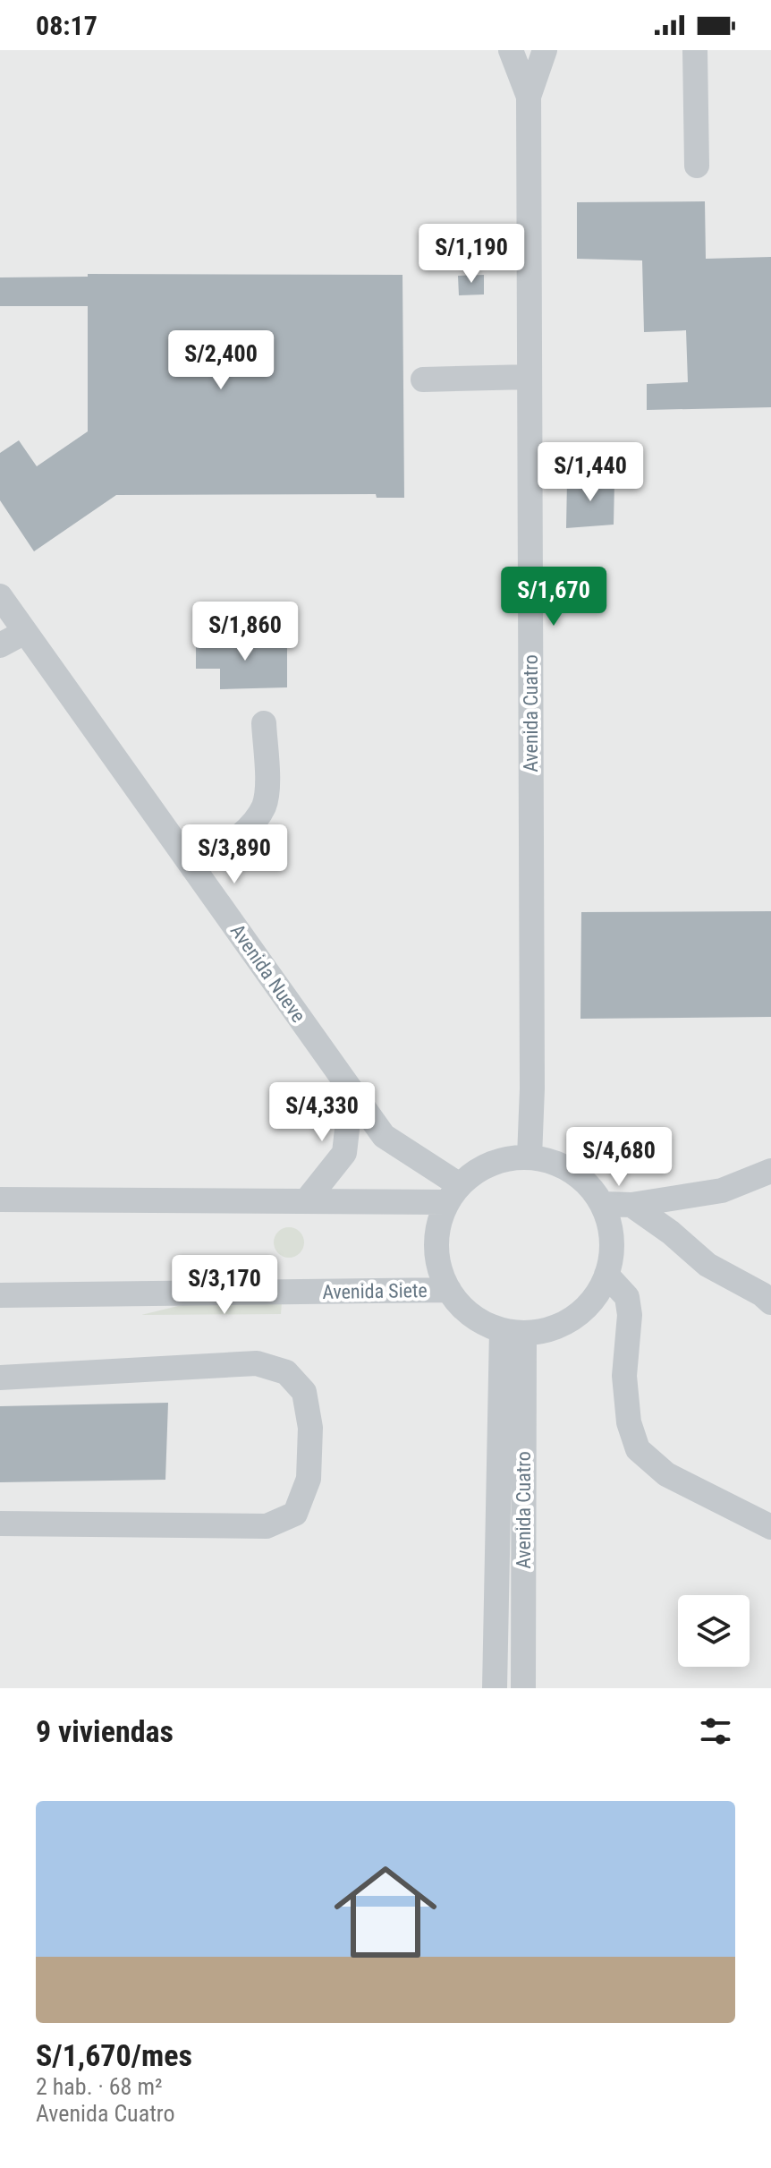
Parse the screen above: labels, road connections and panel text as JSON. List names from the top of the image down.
{
  "streets": {
    "street": ["Avenida Cuatro", "Avenida Nueve", "Avenida Siete"]
  },
  "crossings": [
    ["Avenida Cuatro", "Avenida Nueve"],
    ["Avenida Cuatro", "Avenida Siete"],
    ["Avenida Nueve", "Avenida Siete"]
  ],
  "page": {
    "status": "08:17",
    "price": [
      "S/1,190",
      "S/2,400",
      "S/1,440",
      "S/1,670",
      "S/1,860",
      "S/3,890",
      "S/4,330",
      "S/4,680",
      "S/3,170"
    ],
    "heading": "9 viviendas",
    "list": [
      {
        "name": "S/1,670/mes",
        "note": "2 hab. · 68 m² · Avenida Cuatro"
      }
    ]
  }
}
